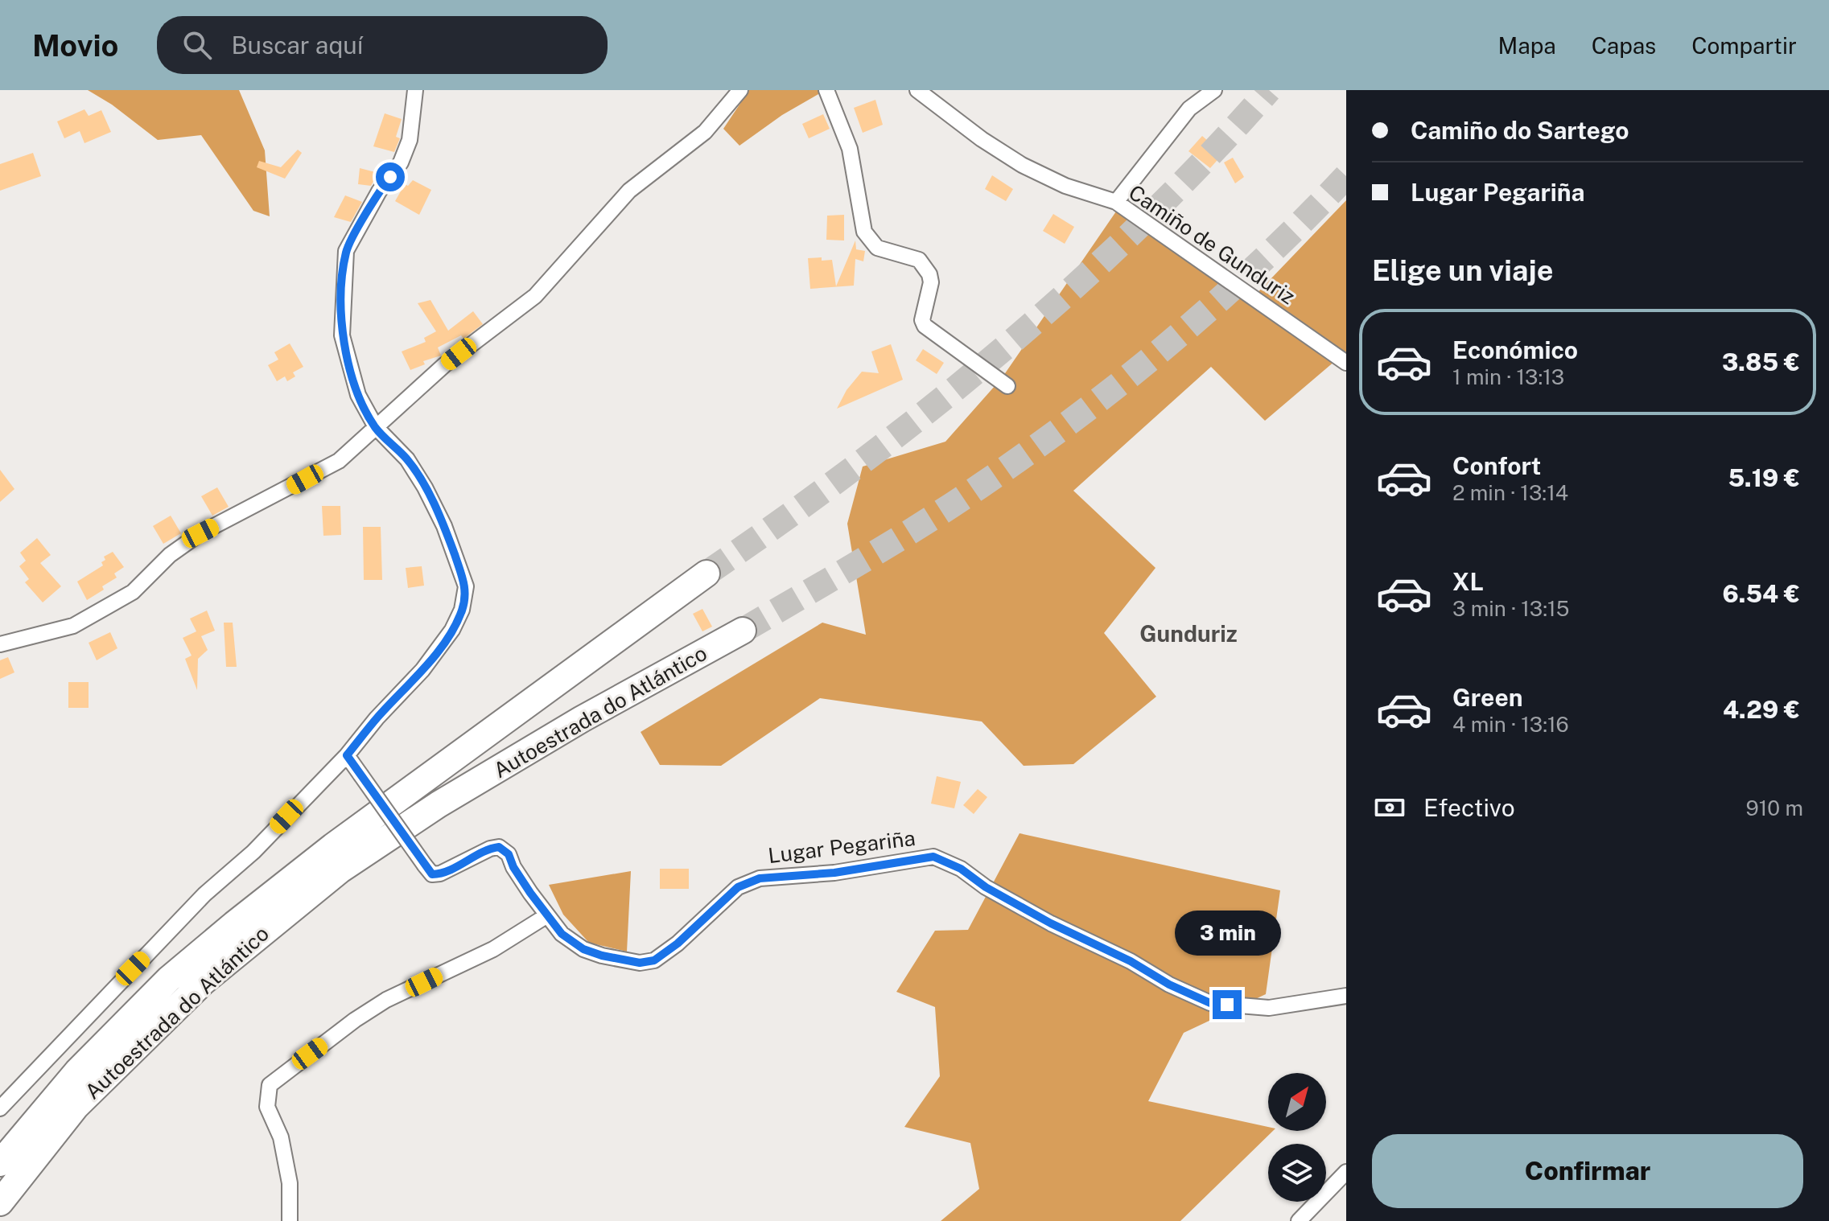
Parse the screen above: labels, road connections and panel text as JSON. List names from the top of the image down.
{
  "streets": {
    "highway": ["Autoestrada do Atlántico"],
    "street": ["Camiño de Gunduriz", "Lugar Pegariña"]
  },
  "districts": ["Gunduriz"],
  "north": "top right",
  "page": {
    "header": "Movio",
    "search": "Buscar aquí",
    "nav": ["Mapa", "Capas", "Compartir"],
    "banner": ["Camiño do Sartego", "Lugar Pegariña"],
    "heading": "Elige un viaje",
    "list": [
      {
        "name": "Económico",
        "note": "1 min · 13:13",
        "value": "3.85 €"
      },
      {
        "name": "Confort",
        "note": "2 min · 13:14",
        "value": "5.19 €"
      },
      {
        "name": "XL",
        "note": "3 min · 13:15",
        "value": "6.54 €"
      },
      {
        "name": "Green",
        "note": "4 min · 13:16",
        "value": "4.29 €"
      }
    ],
    "pay": ["Efectivo", "910 m"],
    "bubble": "3 min",
    "buttons": "Confirmar"
  }
}
